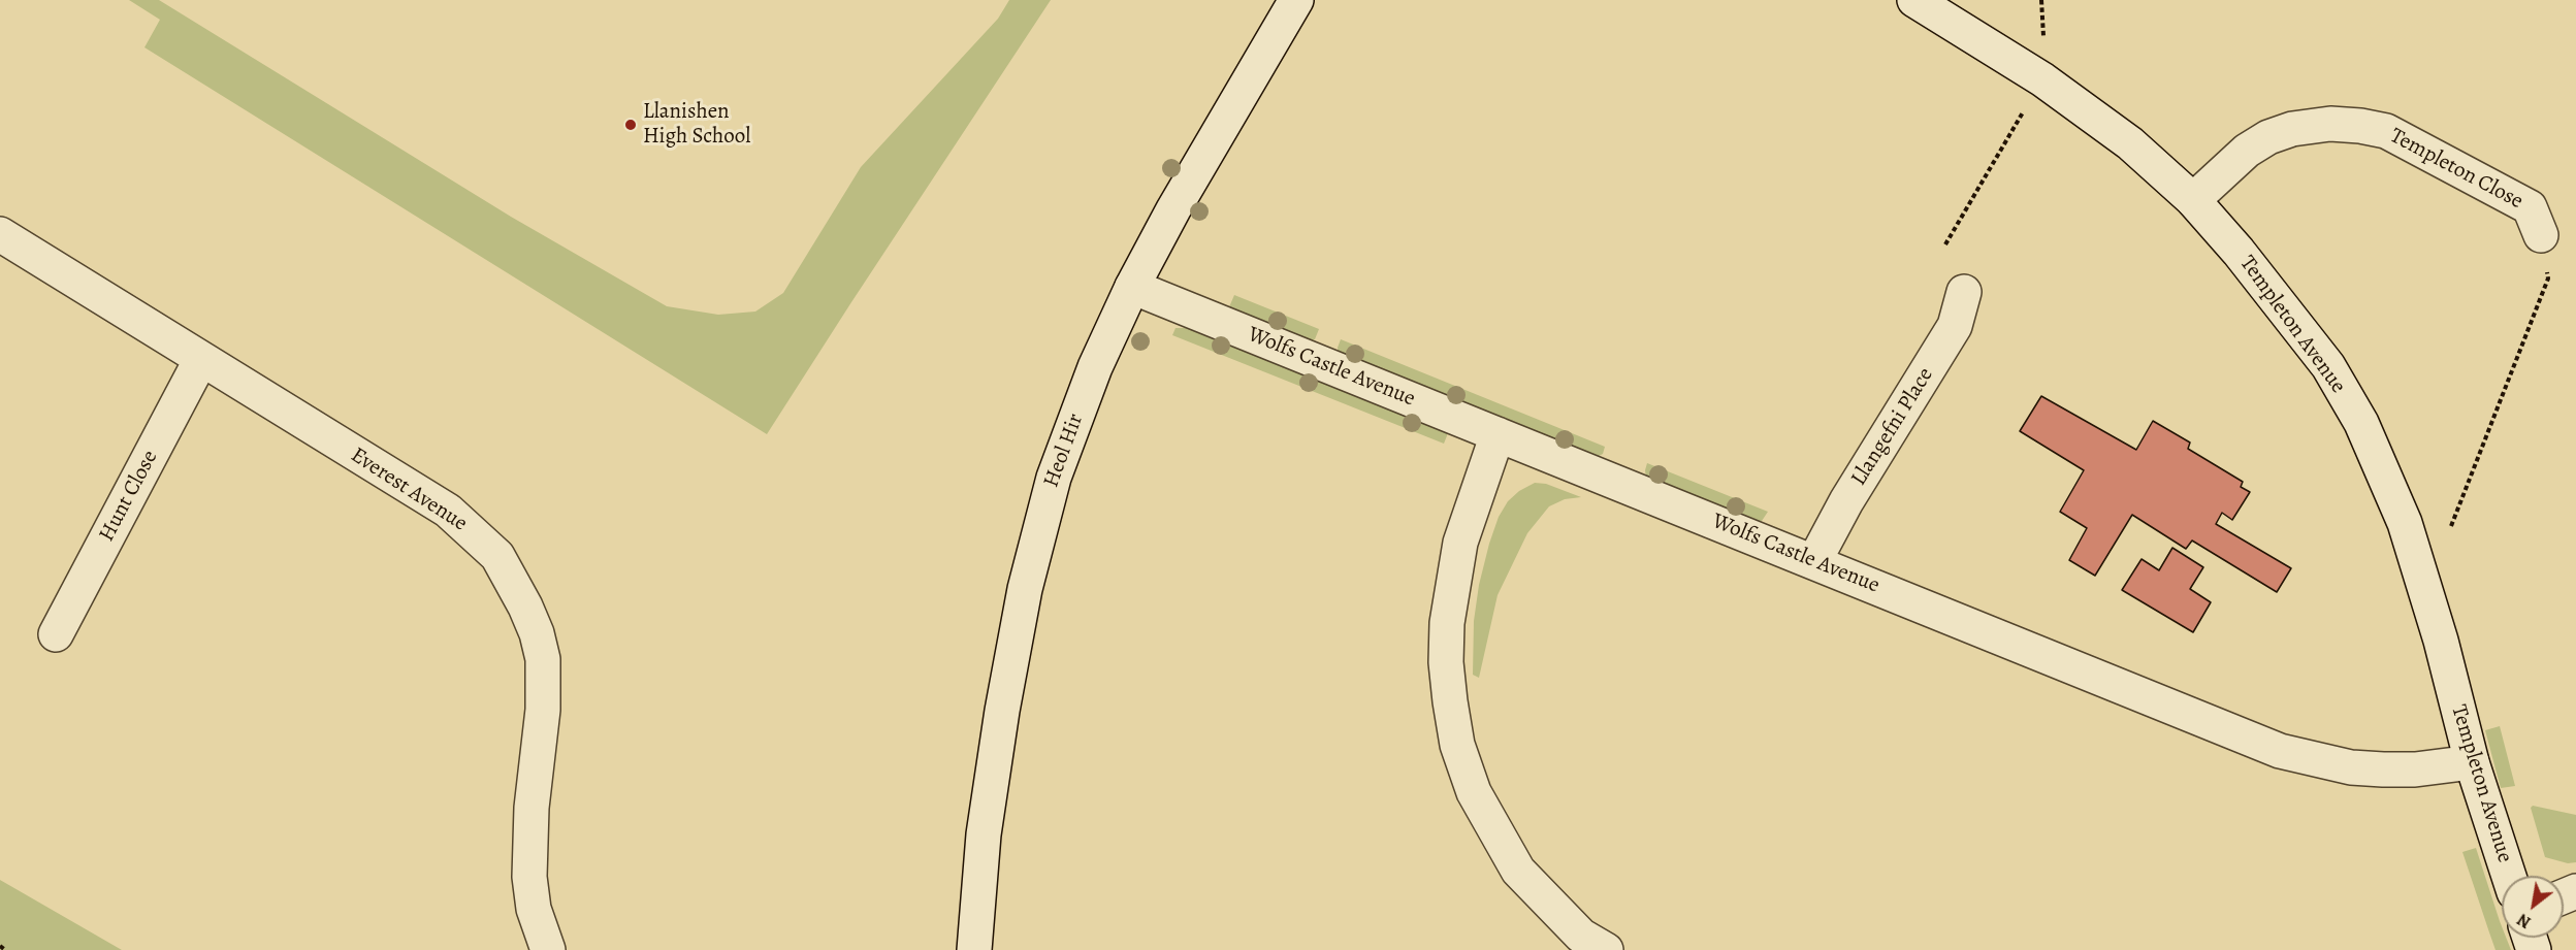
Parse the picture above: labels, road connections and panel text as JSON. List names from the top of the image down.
{
  "streets": {
    "street": [
      "Templeton Close",
      "Templeton Avenue",
      "Wolfs Castle Avenue",
      "Llangefni Place",
      "Heol Hir",
      "Everest Avenue",
      "Hunt Close"
    ]
  },
  "crossings": [
    ["Templeton Close", "Templeton Avenue"],
    ["Templeton Avenue", "Wolfs Castle Avenue"],
    ["Wolfs Castle Avenue", "Llangefni Place"],
    ["Wolfs Castle Avenue", "Heol Hir"],
    ["Everest Avenue", "Hunt Close"]
  ],
  "places": ["Llanishen High School"],
  "north": "bottom left"
}
